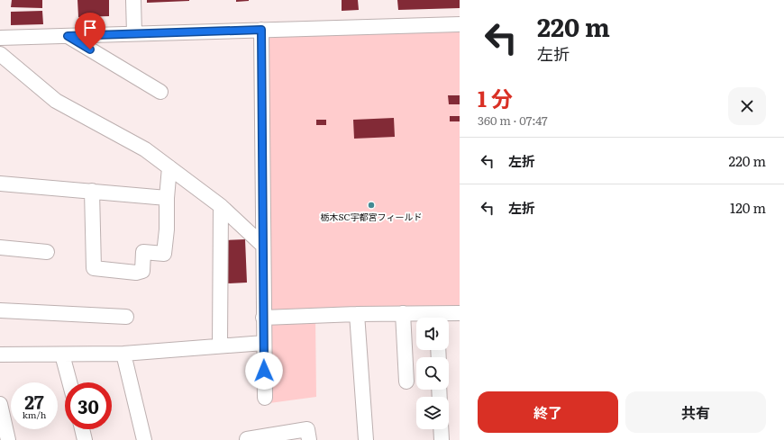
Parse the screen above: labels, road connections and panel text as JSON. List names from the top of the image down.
{
  "places": ["栃木SC宇都宮フィールド"],
  "page": {
    "turn": ["220 m", "左折"],
    "heading": ["1 分", "360 m · 07:47"],
    "list": [
      {
        "name": "左折",
        "value": "220 m"
      },
      {
        "name": "左折",
        "value": "120 m"
      }
    ],
    "speed": "27 km/h",
    "limit": "30",
    "buttons": ["終了", "共有"]
  }
}
